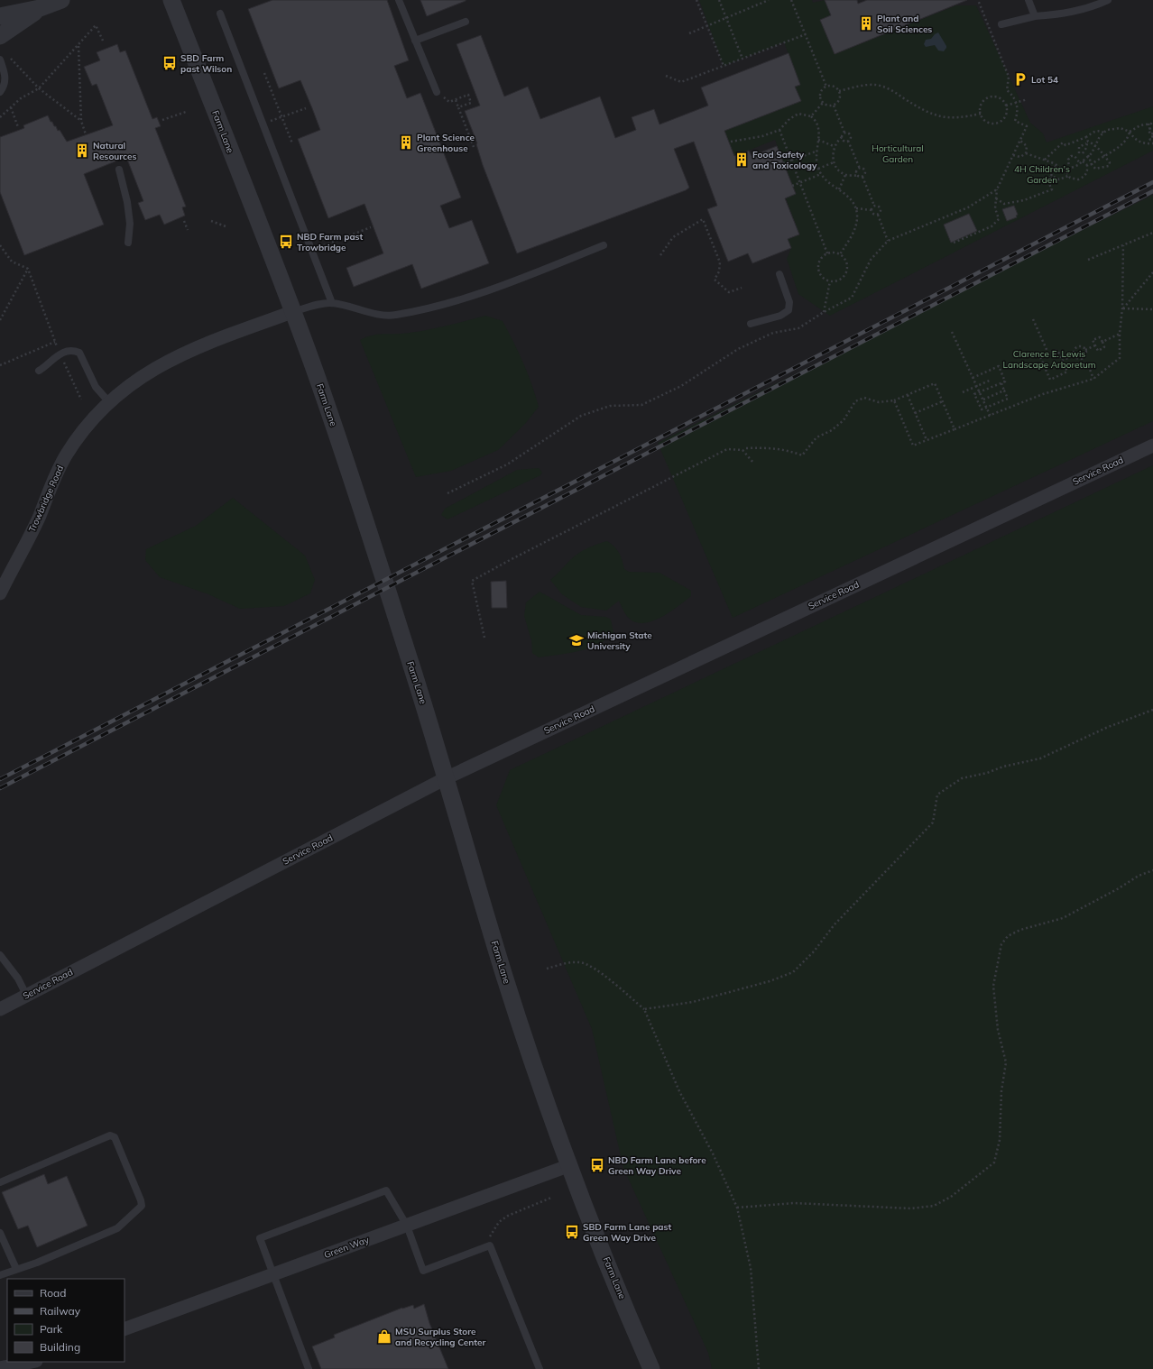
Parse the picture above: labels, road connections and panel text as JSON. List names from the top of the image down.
{
  "streets": {
    "street": [
      "Farm Lane",
      "Service Road",
      "Trowbridge Road",
      "Green Way"
    ]
  },
  "crossings": [
    ["Farm Lane", "Service Road"],
    ["Farm Lane", "Trowbridge Road"],
    ["Farm Lane", "Green Way"]
  ],
  "parks": ["Horticultural Garden", "4H Children's Garden", "Clarence E. Lewis Landscape Arboretum"],
  "places": {
    "building": [
      "Plant and Soil Sciences",
      "Plant Science Greenhouse",
      "Natural Resources",
      "Food Safety and Toxicology"
    ],
    "bus stop": [
      "SBD Farm past Wilson",
      "NBD Farm past Trowbridge",
      "NBD Farm Lane before Green Way Drive",
      "SBD Farm Lane past Green Way Drive"
    ],
    "parking": ["Lot 54"],
    "school or university": ["Michigan State University"],
    "shop": ["MSU Surplus Store and Recycling Center"]
  },
  "legend": [
    "Road",
    "Railway",
    "Park",
    "Building"
  ]
}
